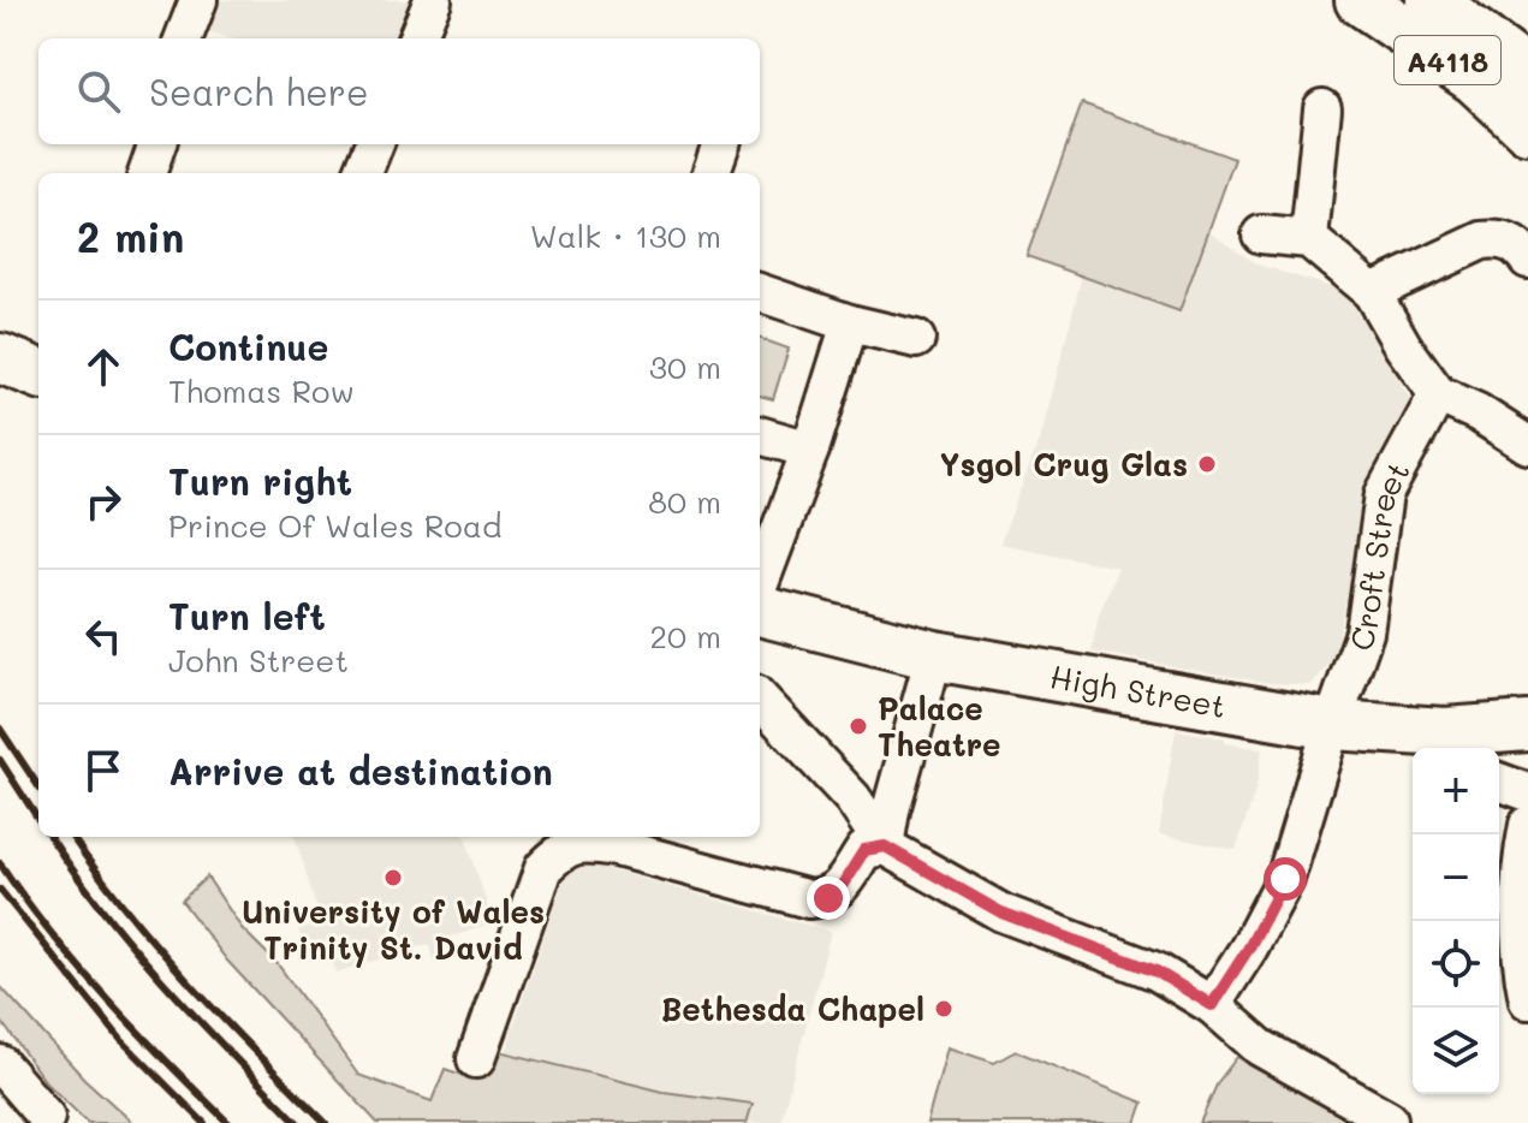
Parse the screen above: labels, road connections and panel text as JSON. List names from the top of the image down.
{
  "streets": {
    "main road": ["A4118", "High Street"],
    "street": ["Croft Street"]
  },
  "crossings": [
    ["Croft Street", "High Street"]
  ],
  "places": [
    "Ysgol Crug Glas",
    "Palace Theatre",
    "University of Wales Trinity St. David",
    "Bethesda Chapel"
  ],
  "page": {
    "search": "Search here",
    "heading": ["2 min", "Walk · 130 m"],
    "list": [
      ["Continue", "Thomas Row", "30 m"],
      ["Turn right", "Prince Of Wales Road", "80 m"],
      ["Turn left", "John Street", "20 m"],
      "Arrive at destination"
    ],
    "map_buttons": ["+", "−"]
  }
}
